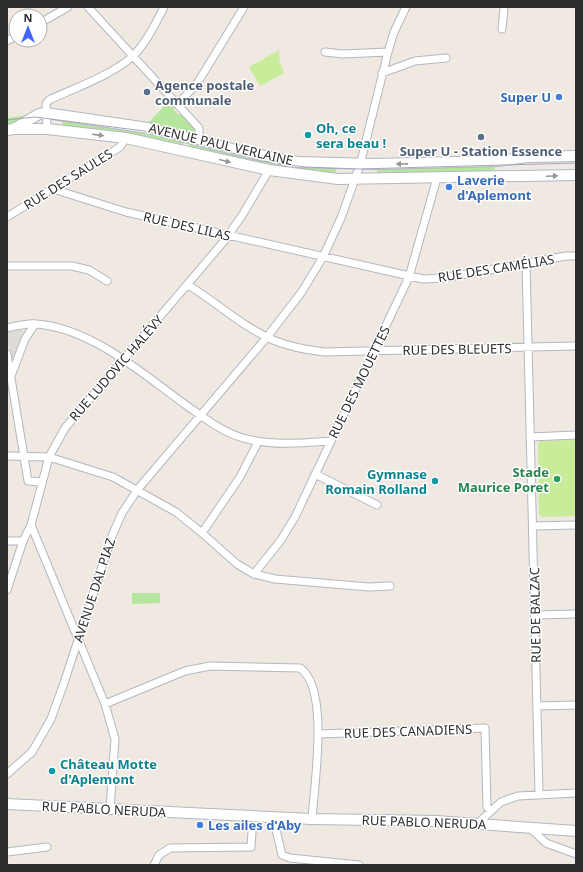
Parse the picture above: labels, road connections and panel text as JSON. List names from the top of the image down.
{
  "streets": {
    "street": [
      "AVENUE PAUL VERLAINE",
      "RUE DES SAULES",
      "RUE DES LILAS",
      "RUE DES CAMÉLIAS",
      "RUE DES BLEUETS",
      "RUE LUDOVIC HALÉVY",
      "RUE DES MOUETTES",
      "AVENUE DAL PIAZ",
      "RUE DE BALZAC",
      "RUE DES CANADIENS",
      "RUE PABLO NERUDA"
    ]
  },
  "crossings": [
    ["AVENUE PAUL VERLAINE", "RUE DES SAULES"],
    ["AVENUE PAUL VERLAINE", "RUE LUDOVIC HALÉVY"],
    ["AVENUE PAUL VERLAINE", "RUE DES MOUETTES"],
    ["AVENUE PAUL VERLAINE", "AVENUE DAL PIAZ"],
    ["RUE DES SAULES", "RUE DES LILAS"],
    ["RUE DES LILAS", "RUE DES CAMÉLIAS"],
    ["RUE DES LILAS", "RUE LUDOVIC HALÉVY"],
    ["RUE DES LILAS", "AVENUE DAL PIAZ"],
    ["RUE DES CAMÉLIAS", "RUE DES MOUETTES"],
    ["RUE DES CAMÉLIAS", "AVENUE DAL PIAZ"],
    ["RUE DES CAMÉLIAS", "RUE DE BALZAC"],
    ["RUE DES BLEUETS", "RUE LUDOVIC HALÉVY"],
    ["RUE DES BLEUETS", "RUE DES MOUETTES"],
    ["RUE DES BLEUETS", "AVENUE DAL PIAZ"],
    ["RUE DES BLEUETS", "RUE DE BALZAC"]
  ],
  "places": [
    "Agence postale communale",
    "Super U",
    "Oh, ce sera beau !",
    "Super U - Station Essence",
    "Laverie d'Aplemont",
    "Stade Maurice Poret",
    "Gymnase Romain Rolland",
    "Château Motte d'Aplemont",
    "Les ailes d'Aby"
  ],
  "north": "top"
}
